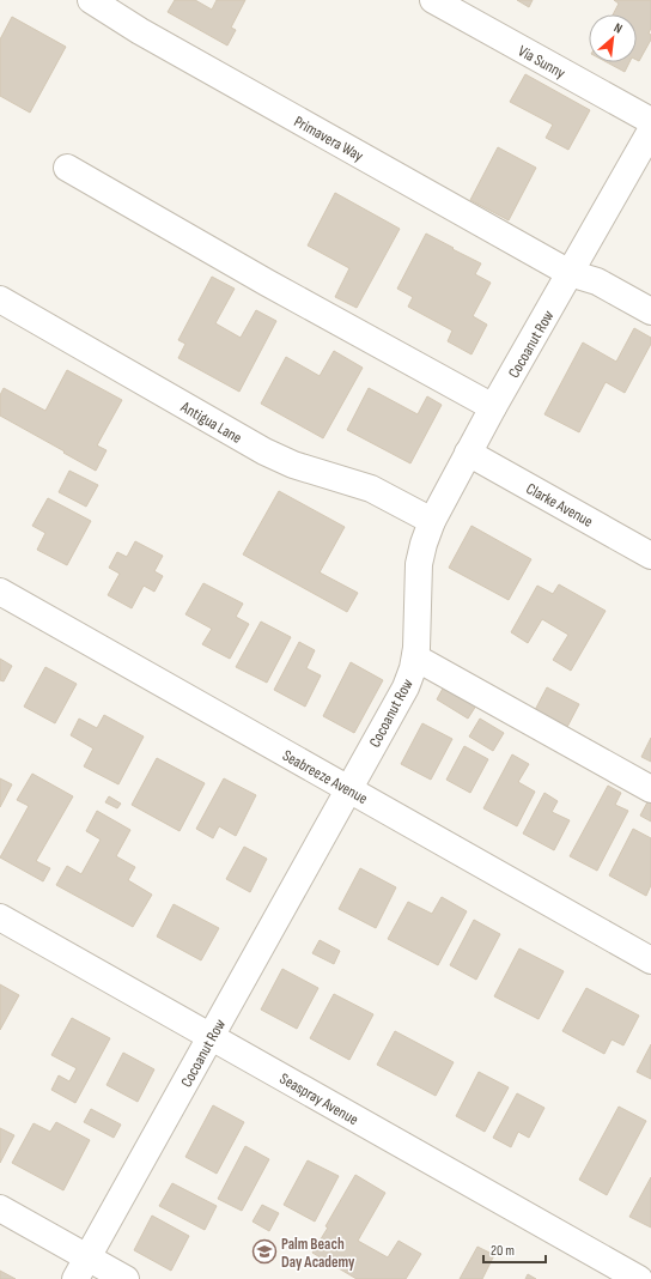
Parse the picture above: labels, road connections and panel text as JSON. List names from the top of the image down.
{
  "streets": {
    "street": [
      "Via Sunny",
      "Primavera Way",
      "Cocoanut Row",
      "Antigua Lane",
      "Clarke Avenue",
      "Seabreeze Avenue",
      "Seaspray Avenue"
    ]
  },
  "crossings": [
    ["Primavera Way", "Cocoanut Row"],
    ["Cocoanut Row", "Antigua Lane"],
    ["Cocoanut Row", "Clarke Avenue"],
    ["Cocoanut Row", "Seabreeze Avenue"],
    ["Cocoanut Row", "Seaspray Avenue"]
  ],
  "places": {
    "school or university": ["Palm Beach Day Academy"]
  },
  "scale_bar": "20 m",
  "north": "top right"
}
